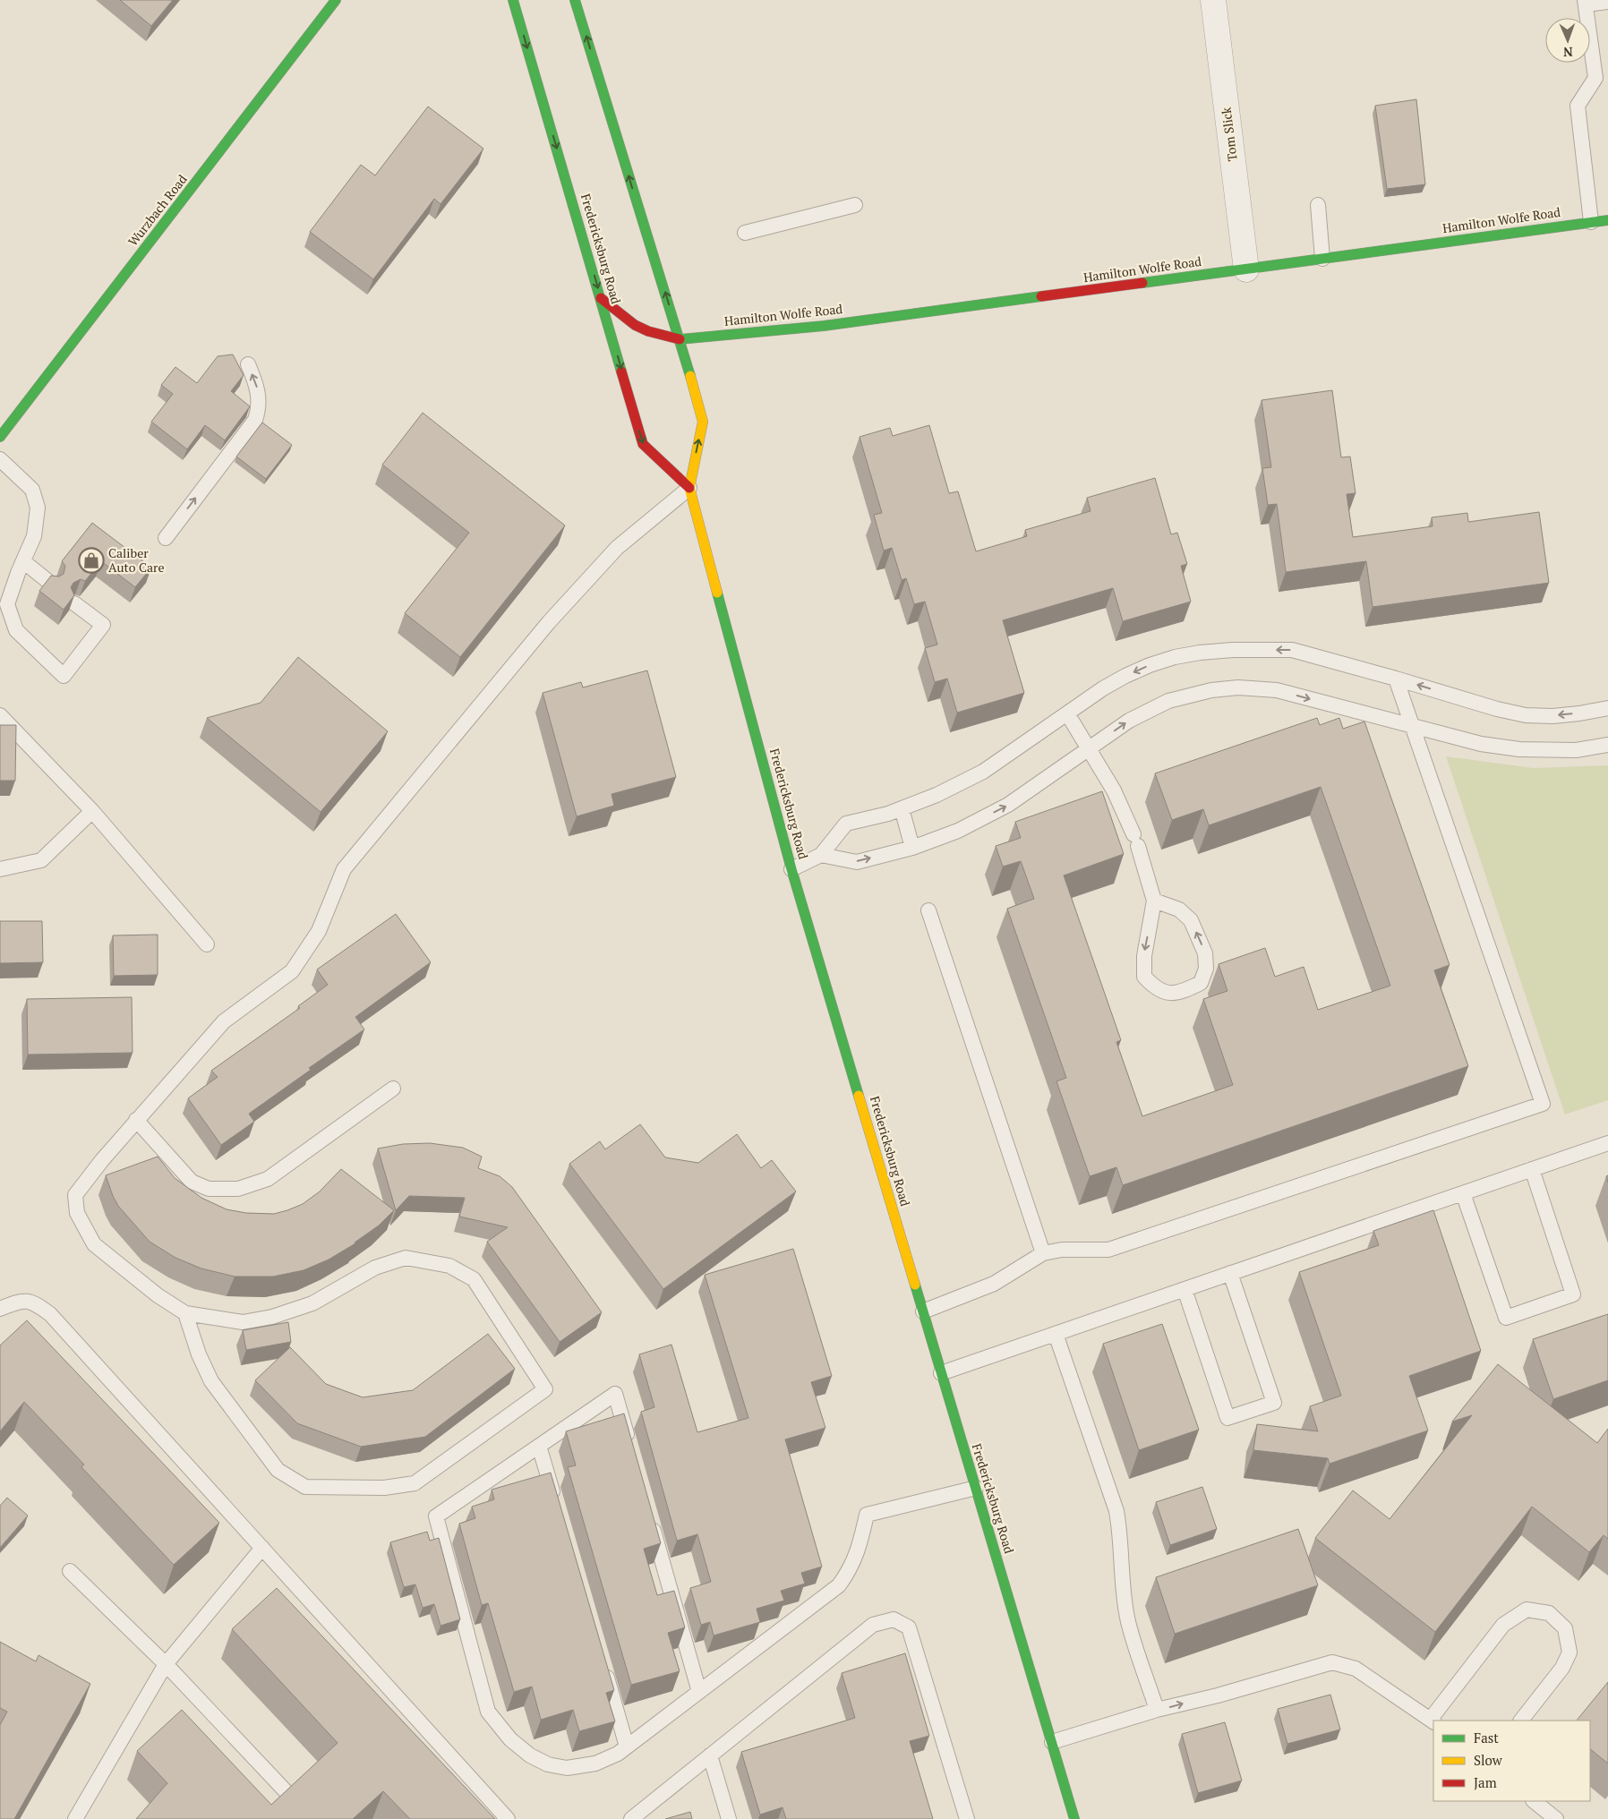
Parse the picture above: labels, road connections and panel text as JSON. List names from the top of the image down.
{
  "streets": {
    "main road": ["Wurzbach Road", "Hamilton Wolfe Road", "Fredericksburg Road"],
    "street": ["Tom Slick"]
  },
  "crossings": [
    ["Tom Slick", "Hamilton Wolfe Road"],
    ["Hamilton Wolfe Road", "Fredericksburg Road"]
  ],
  "places": {
    "shop": ["Caliber Auto Care"]
  },
  "legend": ["Fast", "Slow", "Jam"],
  "north": "bottom"
}
